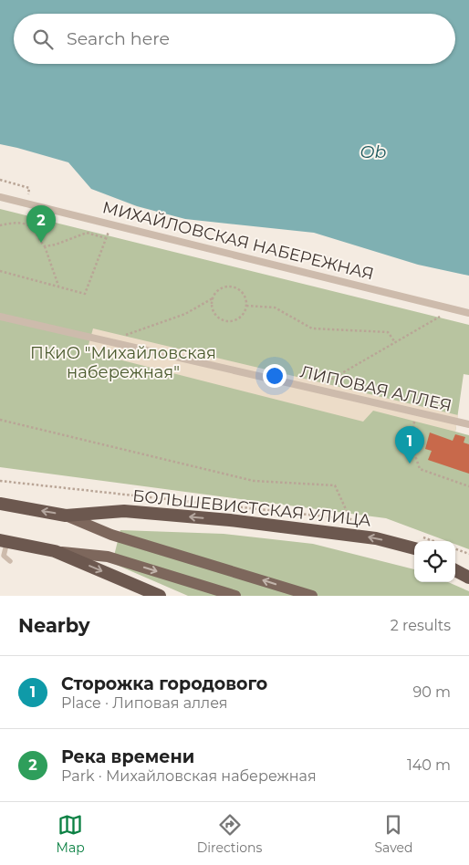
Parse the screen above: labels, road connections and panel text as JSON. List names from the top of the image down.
{
  "streets": {
    "highway": ["БОЛЬШЕВИСТСКАЯ УЛИЦА"],
    "street": ["МИХАЙЛОВСКАЯ НАБЕРЕЖНАЯ", "ЛИПОВАЯ АЛЛЕЯ"]
  },
  "water": ["Ob"],
  "parks": ["ПКиО \"Михайловская набережная\""],
  "page": {
    "search": "Search here",
    "pins": ["2", "1"],
    "heading": ["Nearby", "2 results"],
    "list": [
      {
        "mark": "1",
        "name": "Сторожка городового",
        "note": "Place · Липовая аллея",
        "value": "90 m"
      },
      {
        "mark": "2",
        "name": "Река времени",
        "note": "Park · Михайловская набережная",
        "value": "140 m"
      }
    ],
    "nav": ["Map", "Directions", "Saved"]
  }
}
